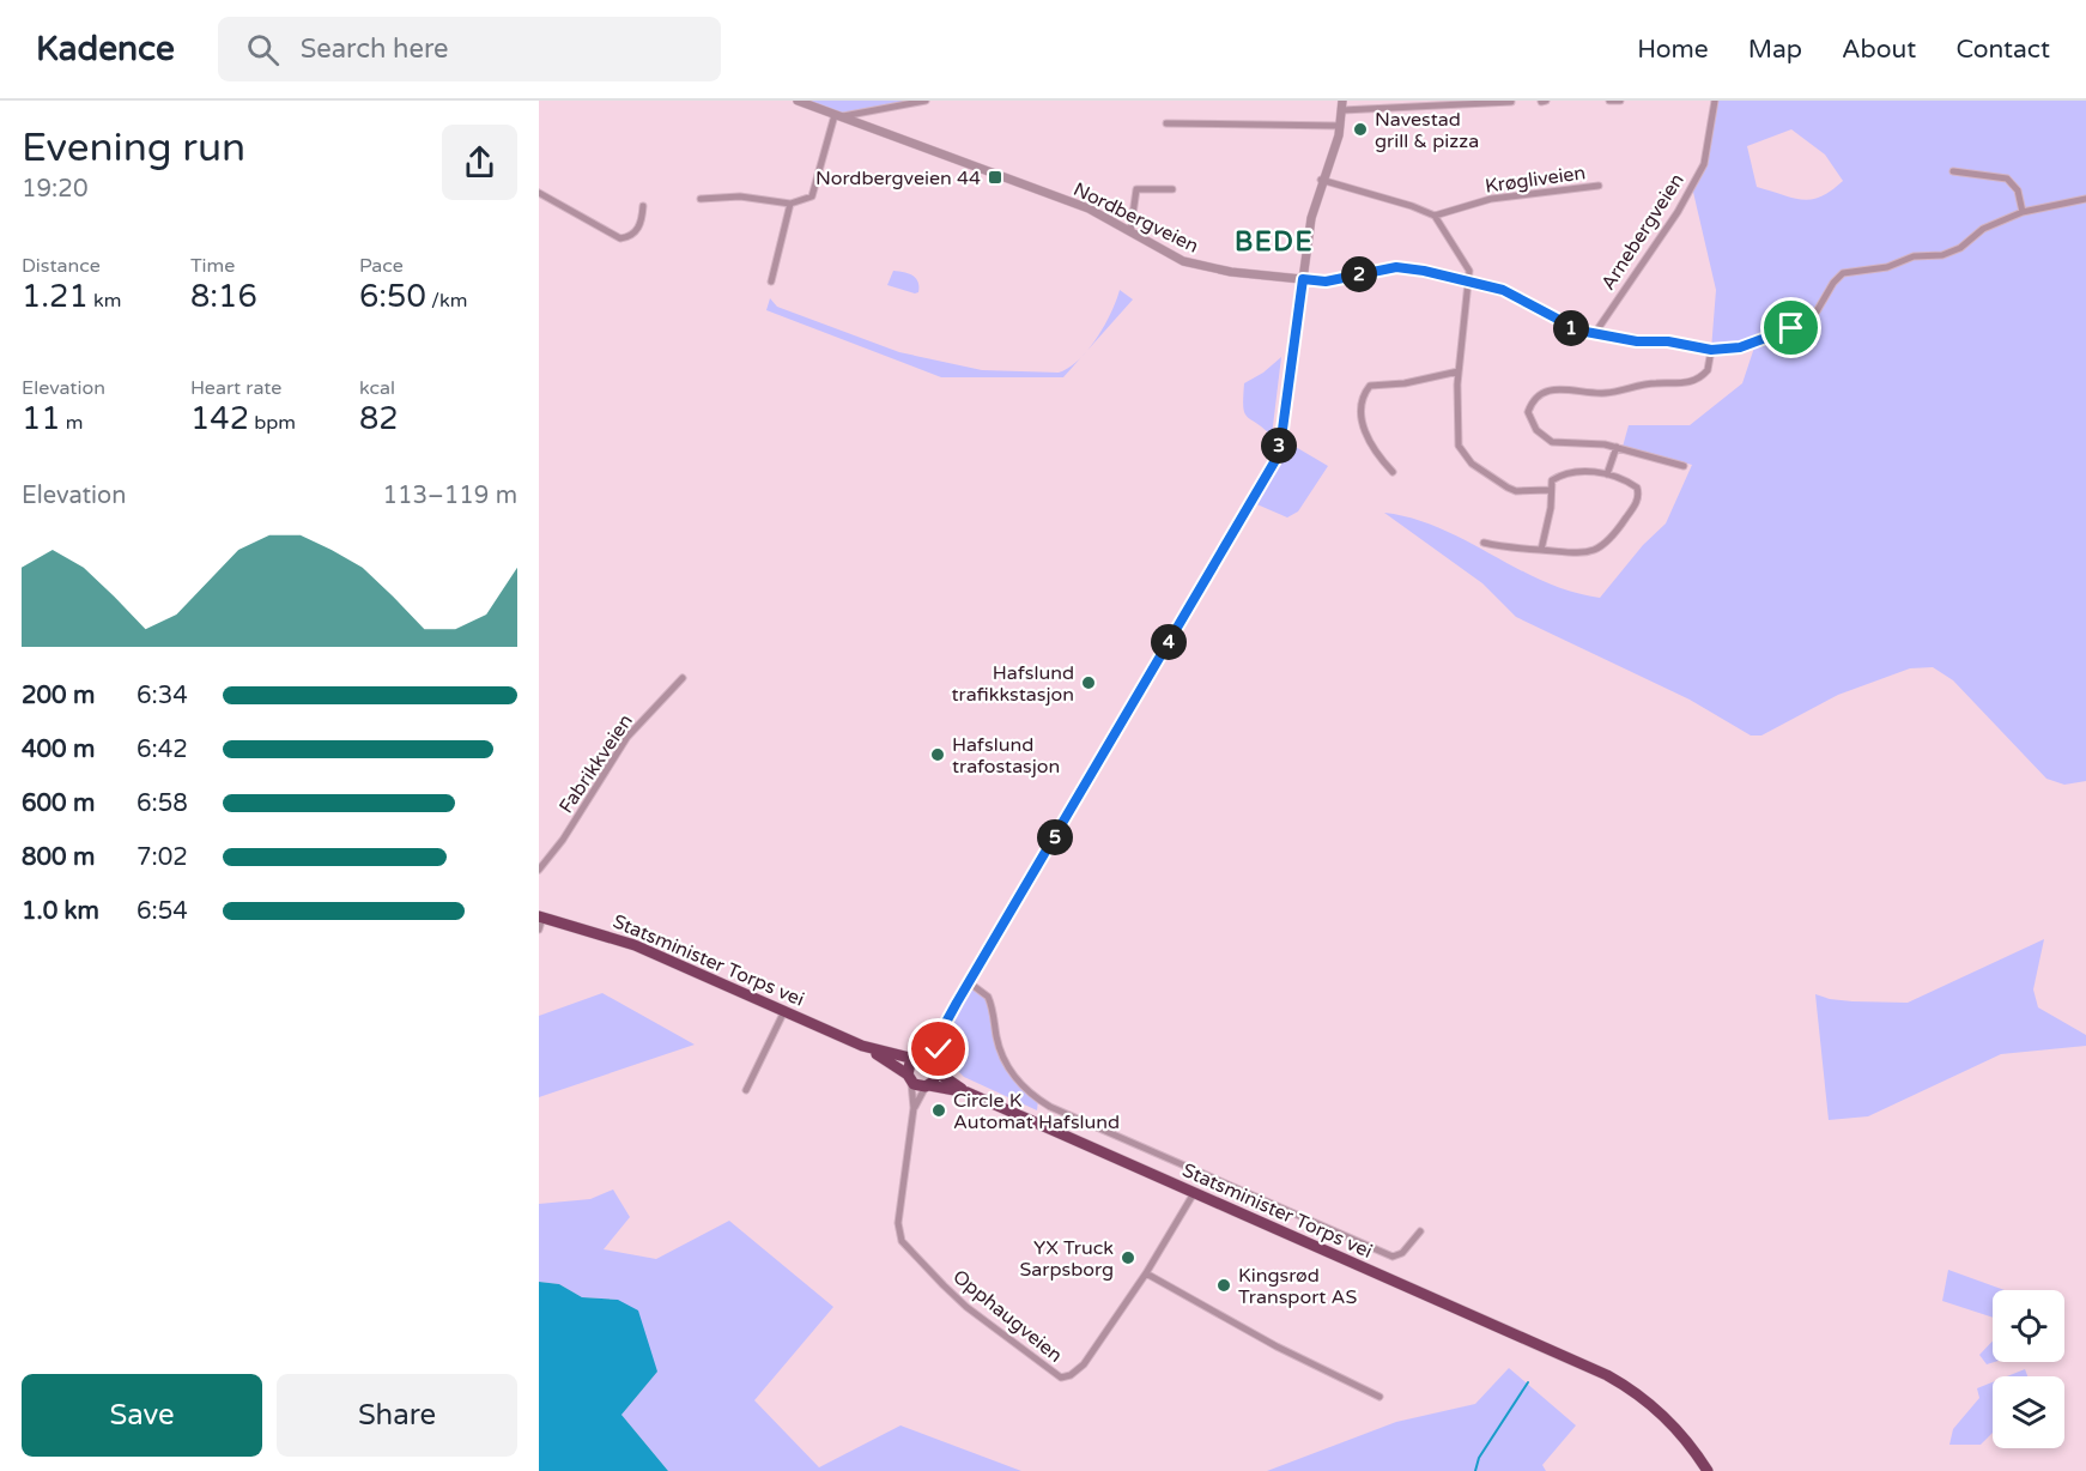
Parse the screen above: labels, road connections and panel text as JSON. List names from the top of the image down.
{
  "streets": {
    "highway": ["Statsminister Torps vei"],
    "street": [
      "Krøgliveien",
      "Nordbergveien",
      "Arnebergveien",
      "Fabrikkveien",
      "Opphaugveien"
    ]
  },
  "crossings": [
    ["Nordbergveien", "Arnebergveien"],
    ["Statsminister Torps vei", "Opphaugveien"]
  ],
  "districts": ["BEDE"],
  "places": {
    "other": [
      "Navestad grill & pizza",
      "Hafslund trafikkstasjon",
      "Hafslund trafostasjon",
      "Circle K Automat Hafslund",
      "YX Truck Sarpsborg",
      "Kingsrød Transport AS"
    ],
    "transit": ["Nordbergveien 44"]
  },
  "page": {
    "header": "Kadence",
    "search": "Search here",
    "nav": [
      "Home",
      "Map",
      "About",
      "Contact"
    ],
    "heading": ["Evening run", "19:20"],
    "stats": [
      ["Distance", "1.21 km"],
      ["Time", "8:16"],
      ["Pace", "6:50 /km"],
      ["Elevation", "11 m"],
      ["Heart rate", "142 bpm"],
      ["kcal", "82"]
    ],
    "pins": [
      "2",
      "1",
      "3",
      "4",
      "5"
    ],
    "chart": ["Elevation", "113–119 m"],
    "list": [
      {
        "name": "200 m",
        "note": "6:34"
      },
      {
        "name": "400 m",
        "note": "6:42"
      },
      {
        "name": "600 m",
        "note": "6:58"
      },
      {
        "name": "800 m",
        "note": "7:02"
      },
      {
        "name": "1.0 km",
        "note": "6:54"
      }
    ],
    "buttons": ["Save", "Share"]
  }
}
